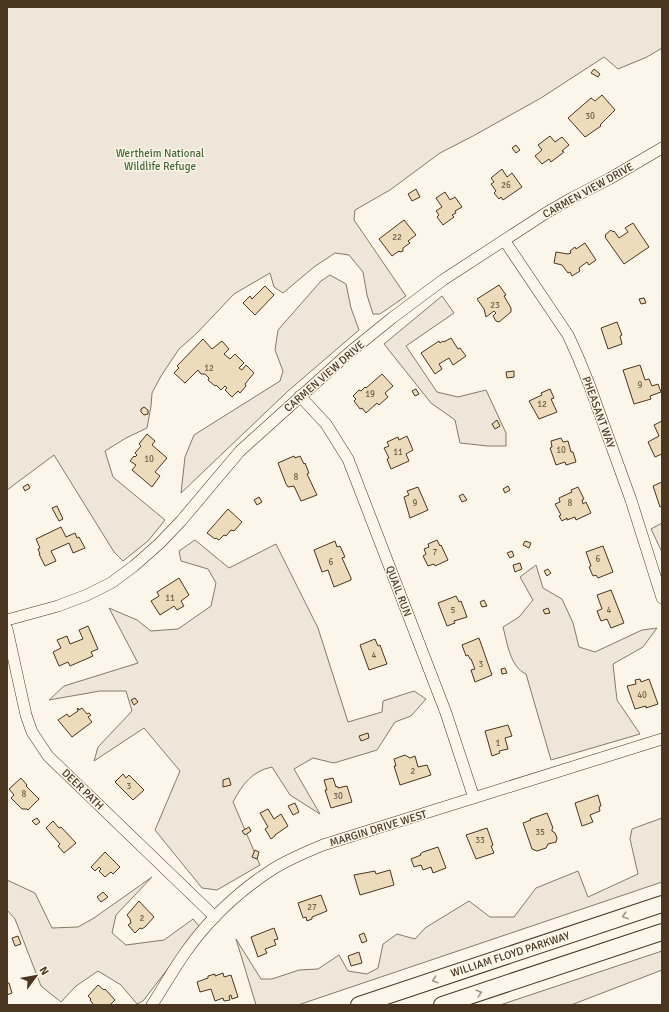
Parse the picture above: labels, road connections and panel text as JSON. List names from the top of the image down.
{
  "streets": {
    "highway": ["WILLIAM FLOYD PARKWAY"],
    "street": [
      "CARMEN VIEW DRIVE",
      "PHEASANT WAY",
      "QUAIL RUN",
      "DEER PATH",
      "MARGIN DRIVE WEST"
    ]
  },
  "crossings": [
    ["CARMEN VIEW DRIVE", "PHEASANT WAY"],
    ["CARMEN VIEW DRIVE", "QUAIL RUN"],
    ["QUAIL RUN", "MARGIN DRIVE WEST"],
    ["DEER PATH", "MARGIN DRIVE WEST"]
  ],
  "parks": ["Wertheim National Wildlife Refuge"],
  "house_numbers": [
    "30",
    "26",
    "22",
    "23",
    "12",
    "9",
    "19",
    "12",
    "10",
    "11",
    "10",
    "8",
    "9",
    "8",
    "7",
    "6",
    "6",
    "11",
    "5",
    "4",
    "4",
    "3",
    "40",
    "1",
    "2",
    "3",
    "8",
    "30",
    "35",
    "33",
    "27",
    "2"
  ],
  "north": "top right"
}
